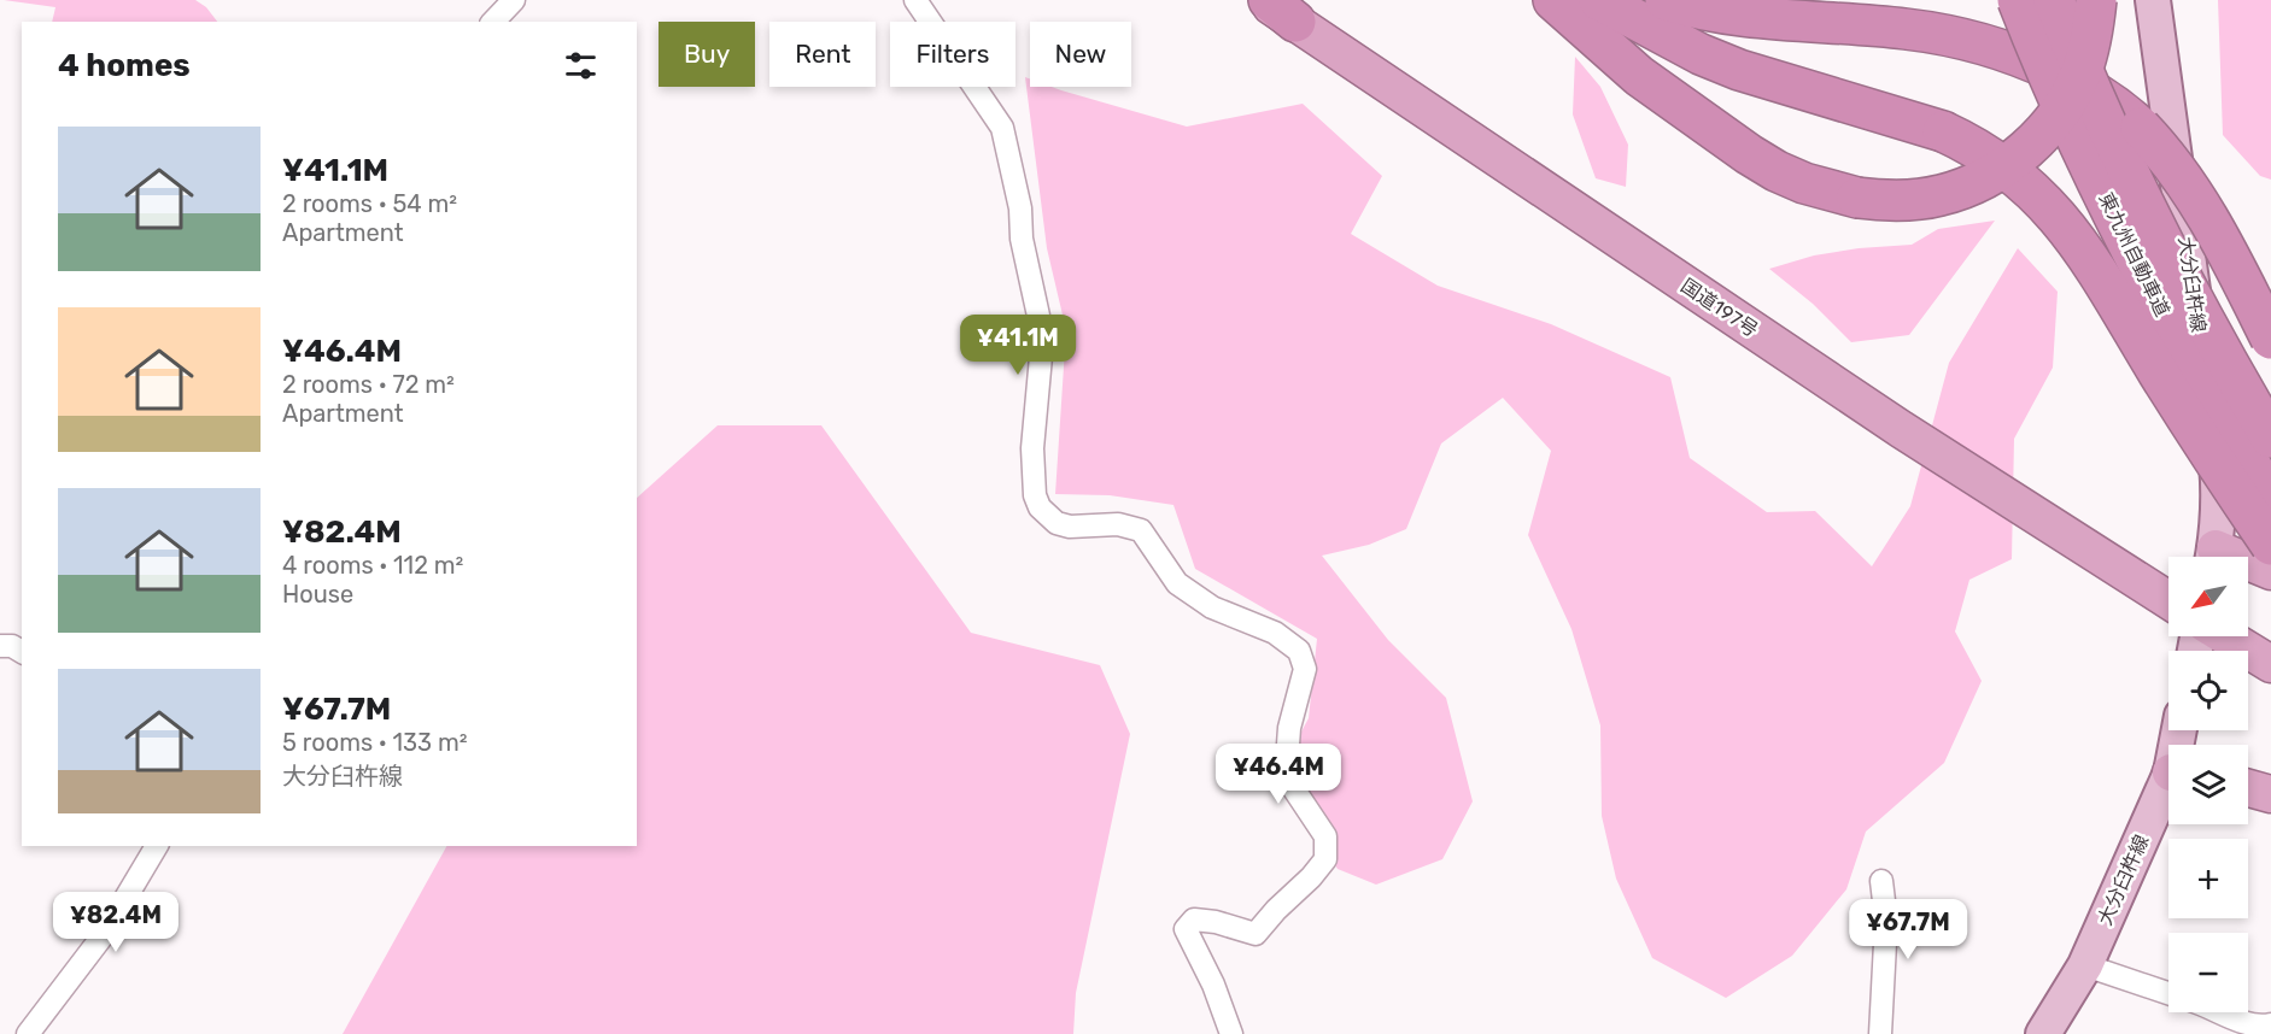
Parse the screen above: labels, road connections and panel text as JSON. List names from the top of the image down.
{
  "streets": {
    "highway": ["東九州自動車道", "国道197号"],
    "main road": ["大分臼杵線"]
  },
  "north": "bottom left",
  "page": {
    "chip": [
      "Buy",
      "Rent",
      "Filters",
      "New"
    ],
    "heading": "4 homes",
    "list": [
      {
        "name": "¥41.1M",
        "note": "2 rooms · 54 m² · Apartment"
      },
      {
        "name": "¥46.4M",
        "note": "2 rooms · 72 m² · Apartment"
      },
      {
        "name": "¥82.4M",
        "note": "4 rooms · 112 m² · House"
      },
      {
        "name": "¥67.7M",
        "note": "5 rooms · 133 m² · 大分臼杵線"
      }
    ],
    "price": [
      "¥41.1M",
      "¥46.4M",
      "¥82.4M",
      "¥67.7M"
    ],
    "map_buttons": ["+", "−"]
  }
}
